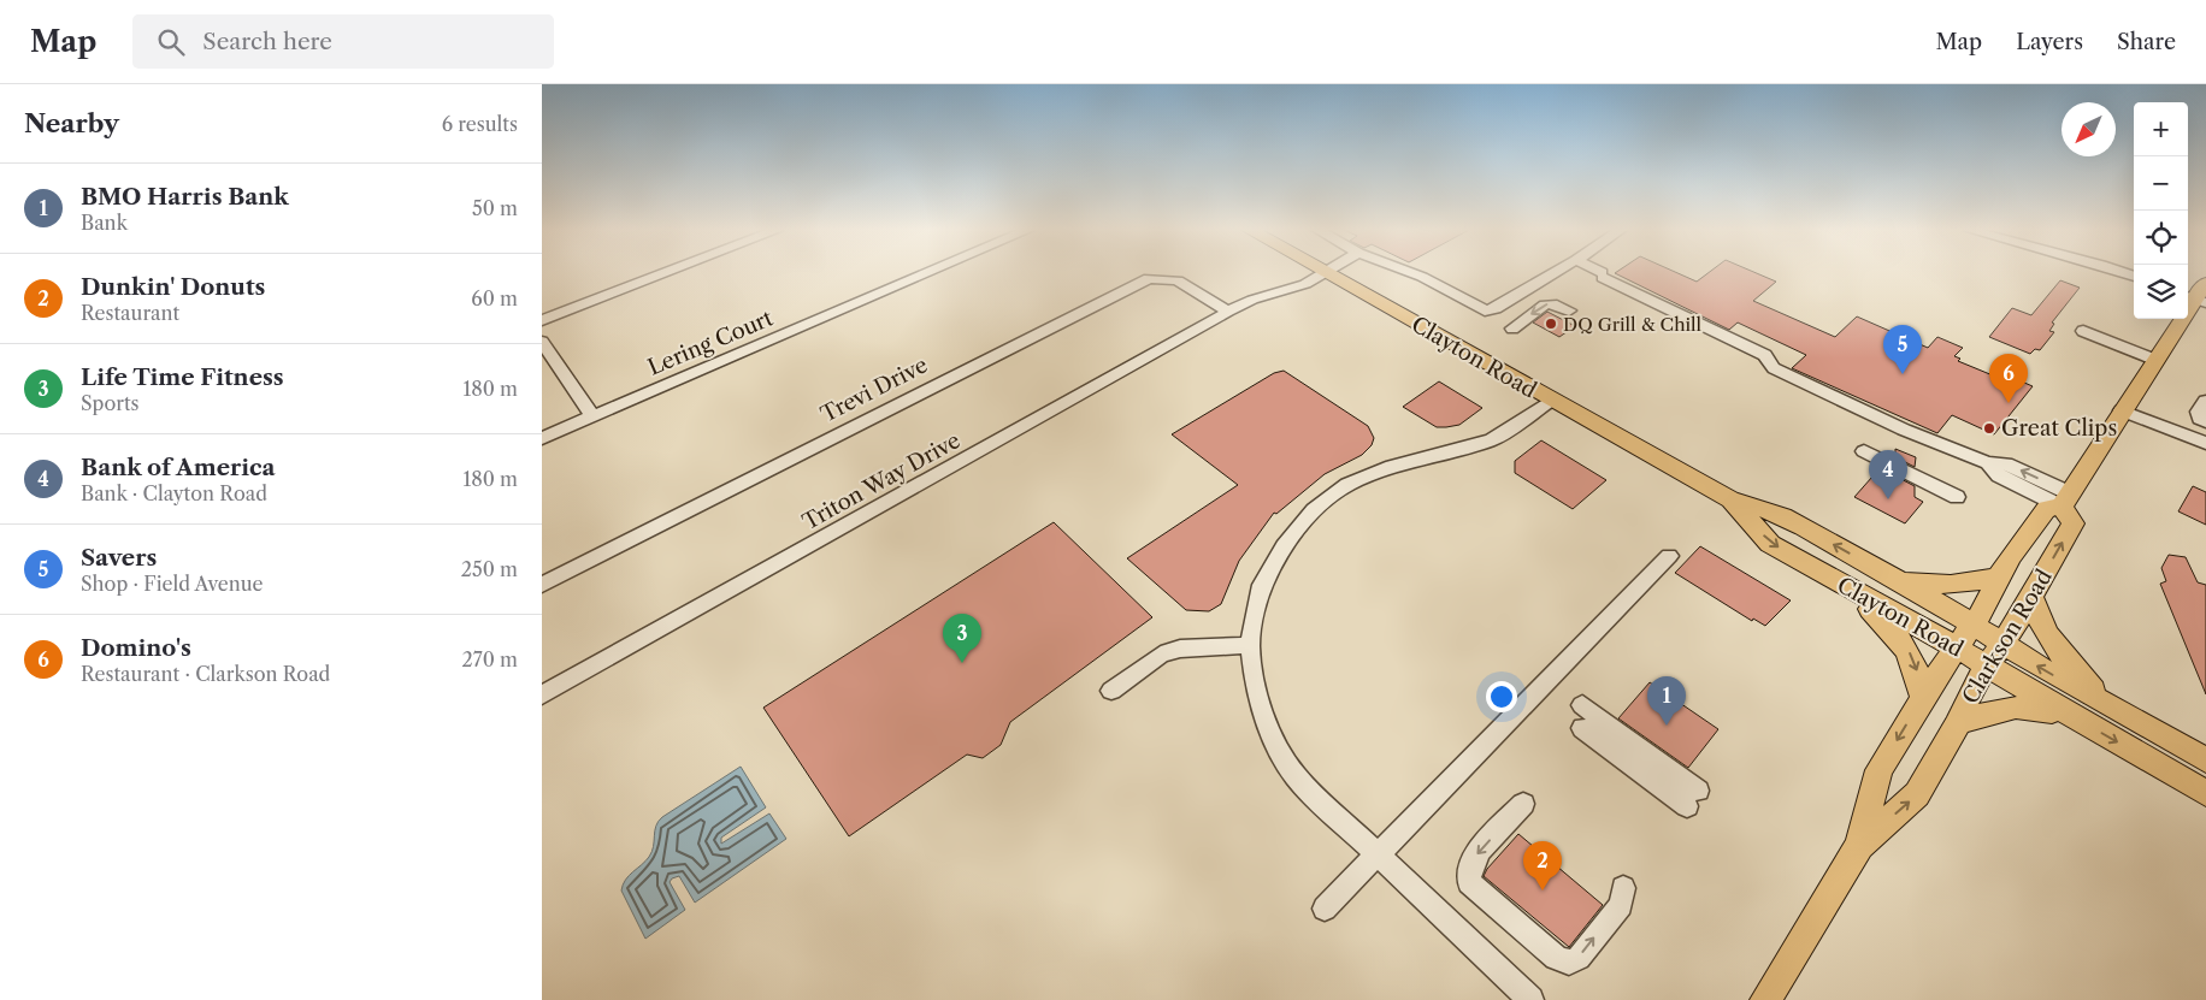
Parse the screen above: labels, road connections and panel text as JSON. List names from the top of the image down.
{
  "streets": {
    "main road": ["Clayton Road", "Clarkson Road"],
    "street": ["Lering Court", "Trevi Drive", "Triton Way Drive"]
  },
  "crossings": [
    ["Clayton Road", "Clarkson Road"],
    ["Trevi Drive", "Triton Way Drive"]
  ],
  "places": ["DQ Grill & Chill", "Great Clips"],
  "north": "bottom left",
  "page": {
    "header": "Map",
    "search": "Search here",
    "nav": ["Map", "Layers", "Share"],
    "heading": ["Nearby", "6 results"],
    "map_buttons": ["+", "−"],
    "list": [
      {
        "mark": "1",
        "name": "BMO Harris Bank",
        "note": "Bank",
        "value": "50 m"
      },
      {
        "mark": "2",
        "name": "Dunkin' Donuts",
        "note": "Restaurant",
        "value": "60 m"
      },
      {
        "mark": "3",
        "name": "Life Time Fitness",
        "note": "Sports",
        "value": "180 m"
      },
      {
        "mark": "4",
        "name": "Bank of America",
        "note": "Bank · Clayton Road",
        "value": "180 m"
      },
      {
        "mark": "5",
        "name": "Savers",
        "note": "Shop · Field Avenue",
        "value": "250 m"
      },
      {
        "mark": "6",
        "name": "Domino's",
        "note": "Restaurant · Clarkson Road",
        "value": "270 m"
      }
    ],
    "pins": [
      "5",
      "6",
      "4",
      "3",
      "1",
      "2"
    ]
  }
}
